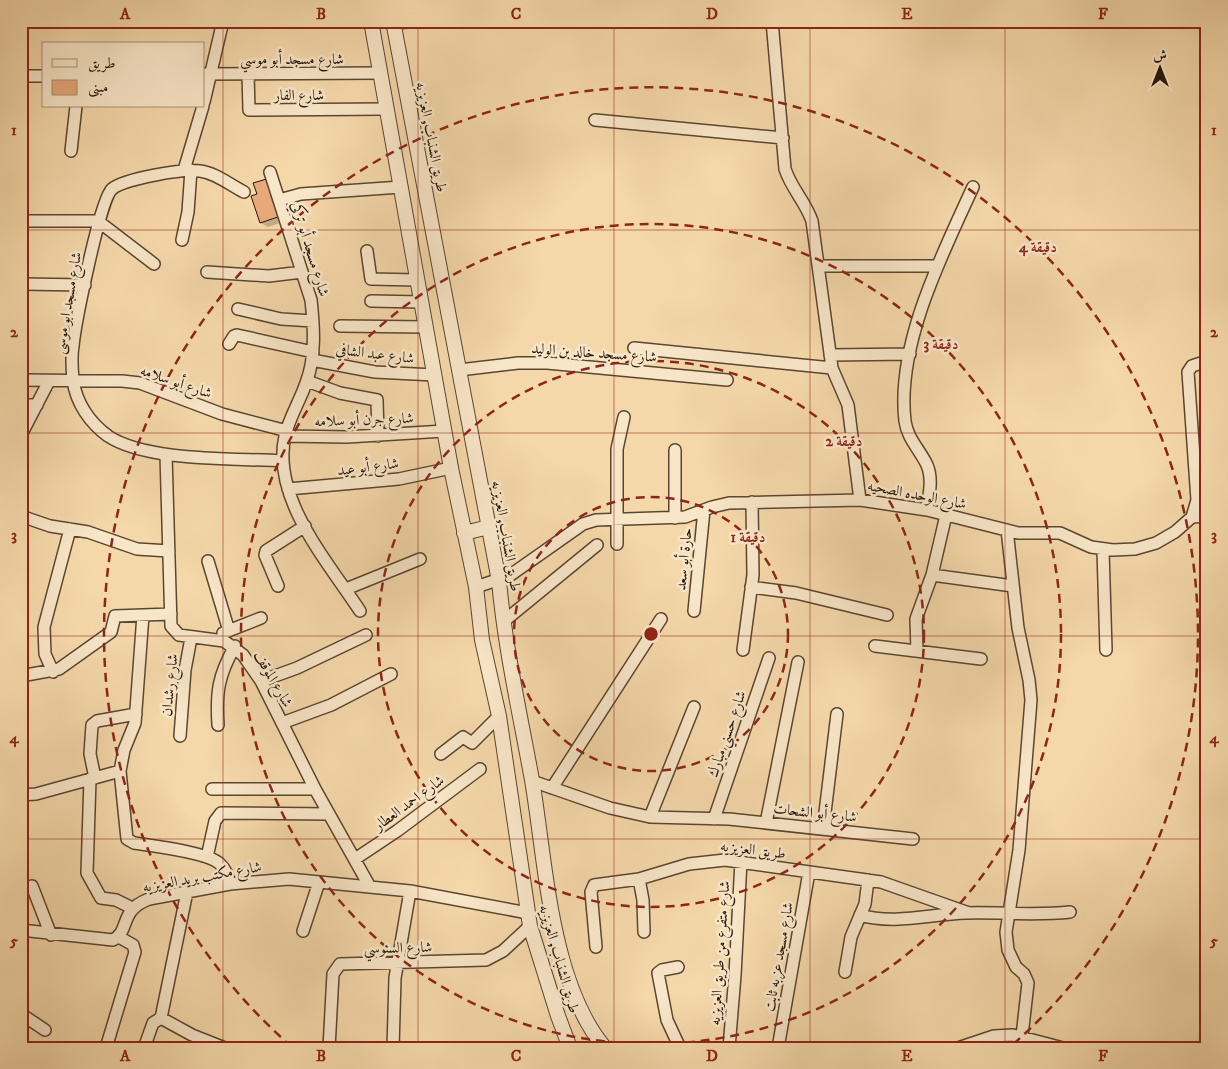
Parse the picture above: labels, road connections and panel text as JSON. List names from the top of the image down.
{
  "streets": {
    "street": [
      "شارع مسجد أبو موسي",
      "شارع الفار",
      "طريق الشنباب, العزيزيه",
      "شارع مسجد أبو تركي",
      "شارع مسجد ابو موسى",
      "شارع مسجد خالد بن الوليد",
      "شارع عبد الشافي",
      "شارع أبو سلامه",
      "شارع جرن أبو سلامه",
      "شارع أبو عيد",
      "شارع الوحده الصحيه",
      "حارة أبو سعد",
      "شارع الموقف",
      "شارع رشدان",
      "شارع حسني مبارك",
      "شارع احمد العطار",
      "شارع أبو الشحات",
      "طريق العزيزيه",
      "شارع مكتب بريد العزيزيه",
      "شارع السنوسي",
      "شارع متفرع من طريق العزيزيه",
      "شارع مسجد عزبه ثابت"
    ]
  },
  "crossings": [
    ["شارع مسجد أبو موسي", "شارع الفار"],
    ["شارع مسجد أبو موسي", "طريق الشنباب, العزيزيه"],
    ["شارع الفار", "طريق الشنباب, العزيزيه"],
    ["طريق الشنباب, العزيزيه", "شارع مسجد خالد بن الوليد"],
    ["طريق الشنباب, العزيزيه", "شارع عبد الشافي"],
    ["طريق الشنباب, العزيزيه", "شارع جرن أبو سلامه"],
    ["طريق الشنباب, العزيزيه", "شارع أبو عيد"],
    ["طريق الشنباب, العزيزيه", "شارع الوحده الصحيه"],
    ["طريق الشنباب, العزيزيه", "شارع أبو الشحات"],
    ["طريق الشنباب, العزيزيه", "شارع مكتب بريد العزيزيه"],
    ["طريق الشنباب, العزيزيه", "شارع السنوسي"],
    ["شارع مسجد أبو تركي", "شارع مسجد ابو موسى"],
    ["شارع مسجد أبو تركي", "شارع عبد الشافي"],
    ["شارع مسجد أبو تركي", "شارع أبو سلامه"],
    ["شارع مسجد أبو تركي", "شارع جرن أبو سلامه"],
    ["شارع مسجد أبو تركي", "شارع أبو عيد"],
    ["شارع مسجد ابو موسى", "شارع أبو سلامه"],
    ["شارع أبو سلامه", "شارع جرن أبو سلامه"],
    ["شارع الوحده الصحيه", "حارة أبو سعد"],
    ["شارع الموقف", "شارع رشدان"],
    ["شارع الموقف", "شارع احمد العطار"],
    ["شارع الموقف", "شارع مكتب بريد العزيزيه"],
    ["شارع حسني مبارك", "شارع أبو الشحات"],
    ["طريق العزيزيه", "شارع متفرع من طريق العزيزيه"],
    ["طريق العزيزيه", "شارع مسجد عزبه ثابت"],
    ["شارع مكتب بريد العزيزيه", "شارع السنوسي"]
  ],
  "legend": ["طريق", "مبنى"],
  "north": "top",
  "grid": {
    "columns": [
      "A",
      "B",
      "C",
      "D",
      "E",
      "F"
    ],
    "rows": [
      "1",
      "2",
      "3",
      "4",
      "5"
    ]
  },
  "rings": [
    "4 دقيقة",
    "3 دقيقة",
    "2 دقيقة",
    "1 دقيقة"
  ]
}
